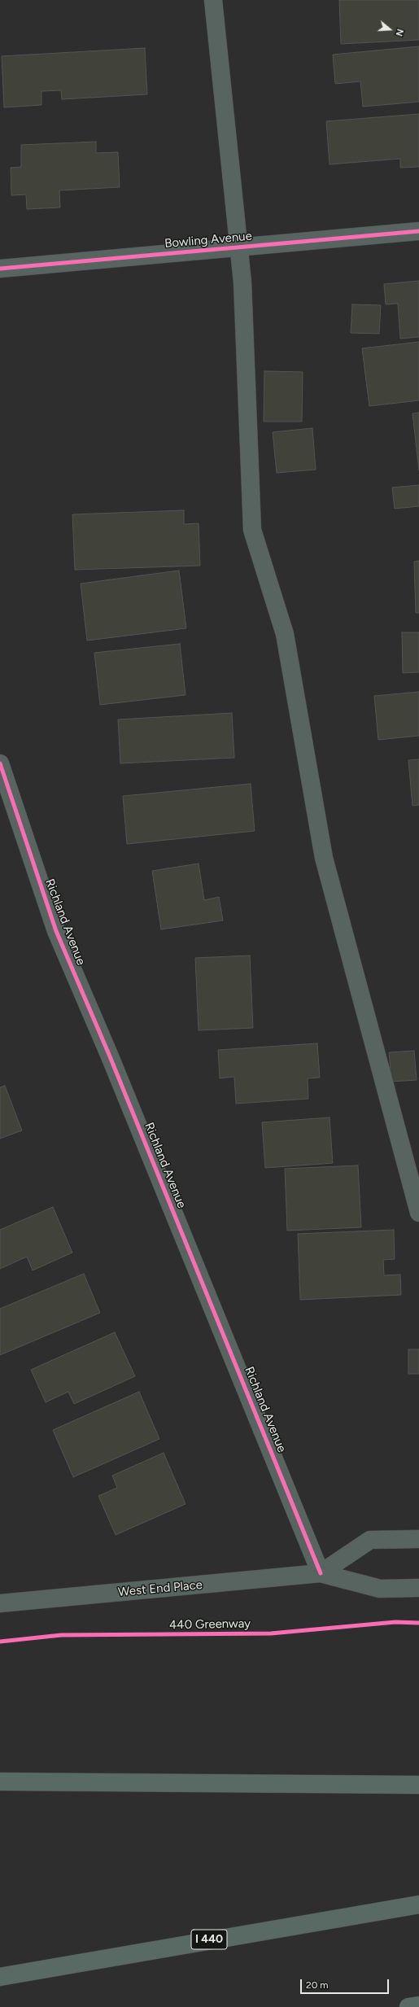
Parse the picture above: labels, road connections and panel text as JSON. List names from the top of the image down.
{
  "streets": {
    "highway": ["I 440"],
    "street": ["Bowling Avenue", "Richland Avenue", "West End Place"],
    "cycle path": ["440 Greenway"]
  },
  "crossings": [
    ["Richland Avenue", "West End Place"]
  ],
  "scale_bar": "20 m",
  "north": "right"
}
